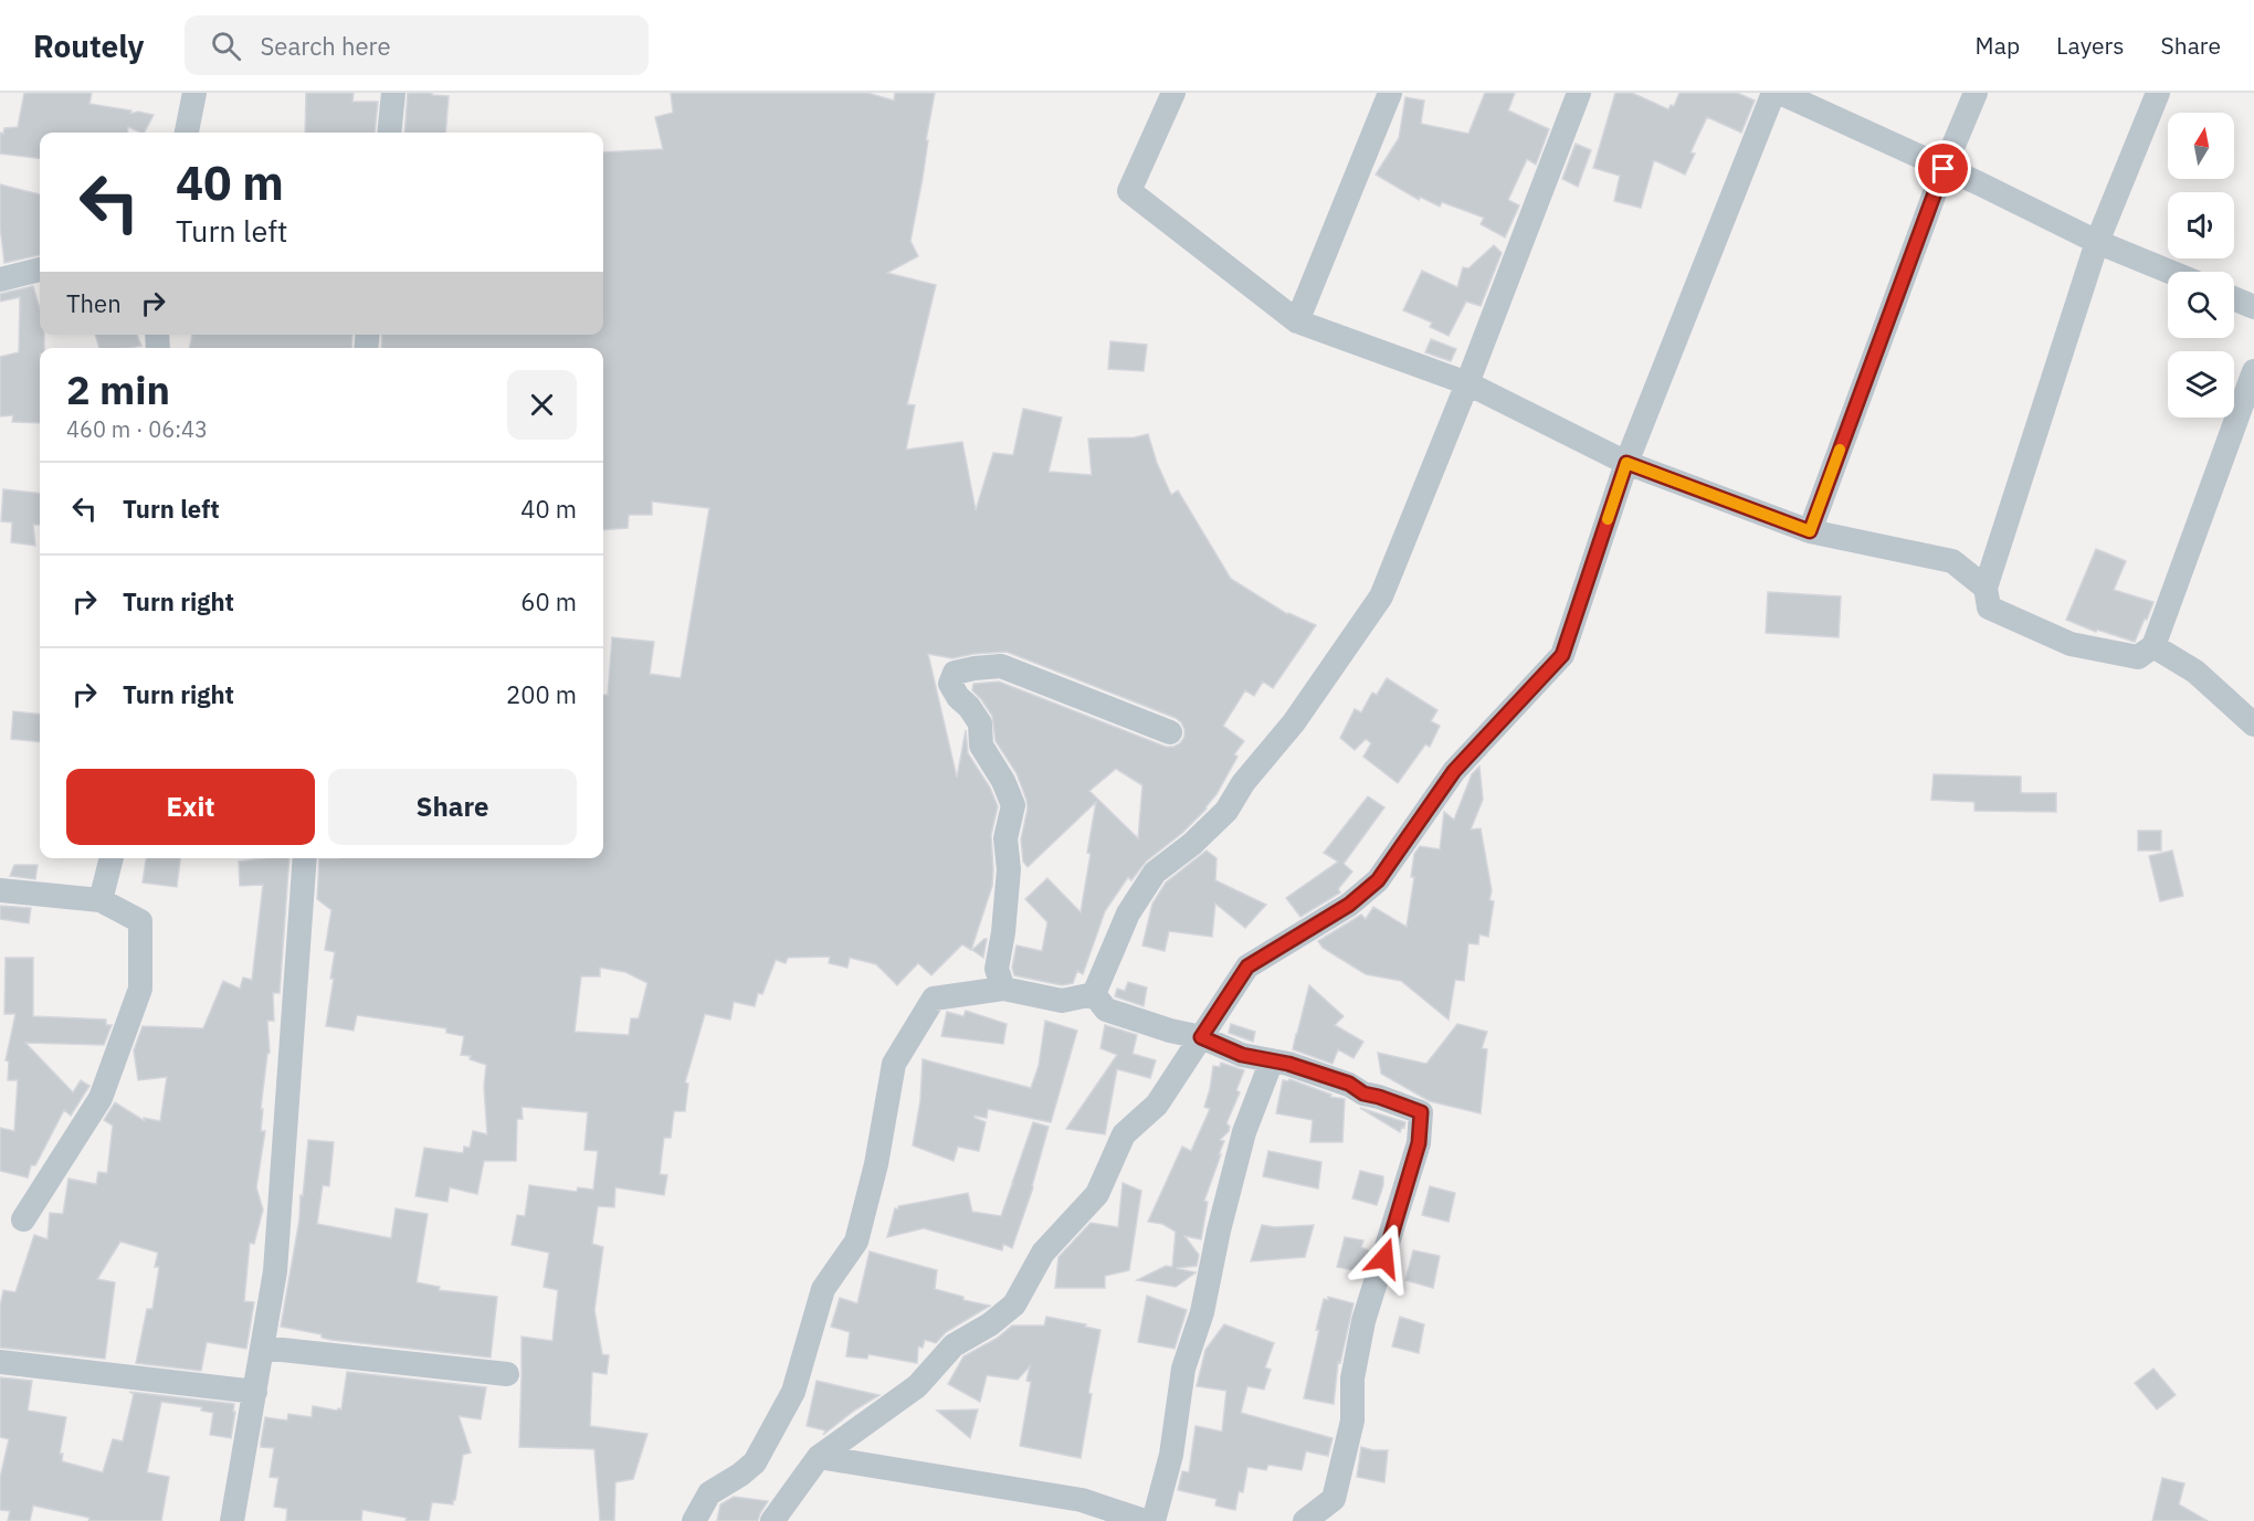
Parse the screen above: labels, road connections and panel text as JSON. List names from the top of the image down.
{
  "north": "top",
  "page": {
    "header": "Routely",
    "search": "Search here",
    "nav": ["Map", "Layers", "Share"],
    "turn": ["40 m", "Turn left"],
    "then": "Then",
    "heading": ["2 min", "460 m · 06:43"],
    "list": [
      {
        "name": "Turn left",
        "value": "40 m"
      },
      {
        "name": "Turn right",
        "value": "60 m"
      },
      {
        "name": "Turn right",
        "value": "200 m"
      }
    ],
    "buttons": ["Exit", "Share"]
  }
}
